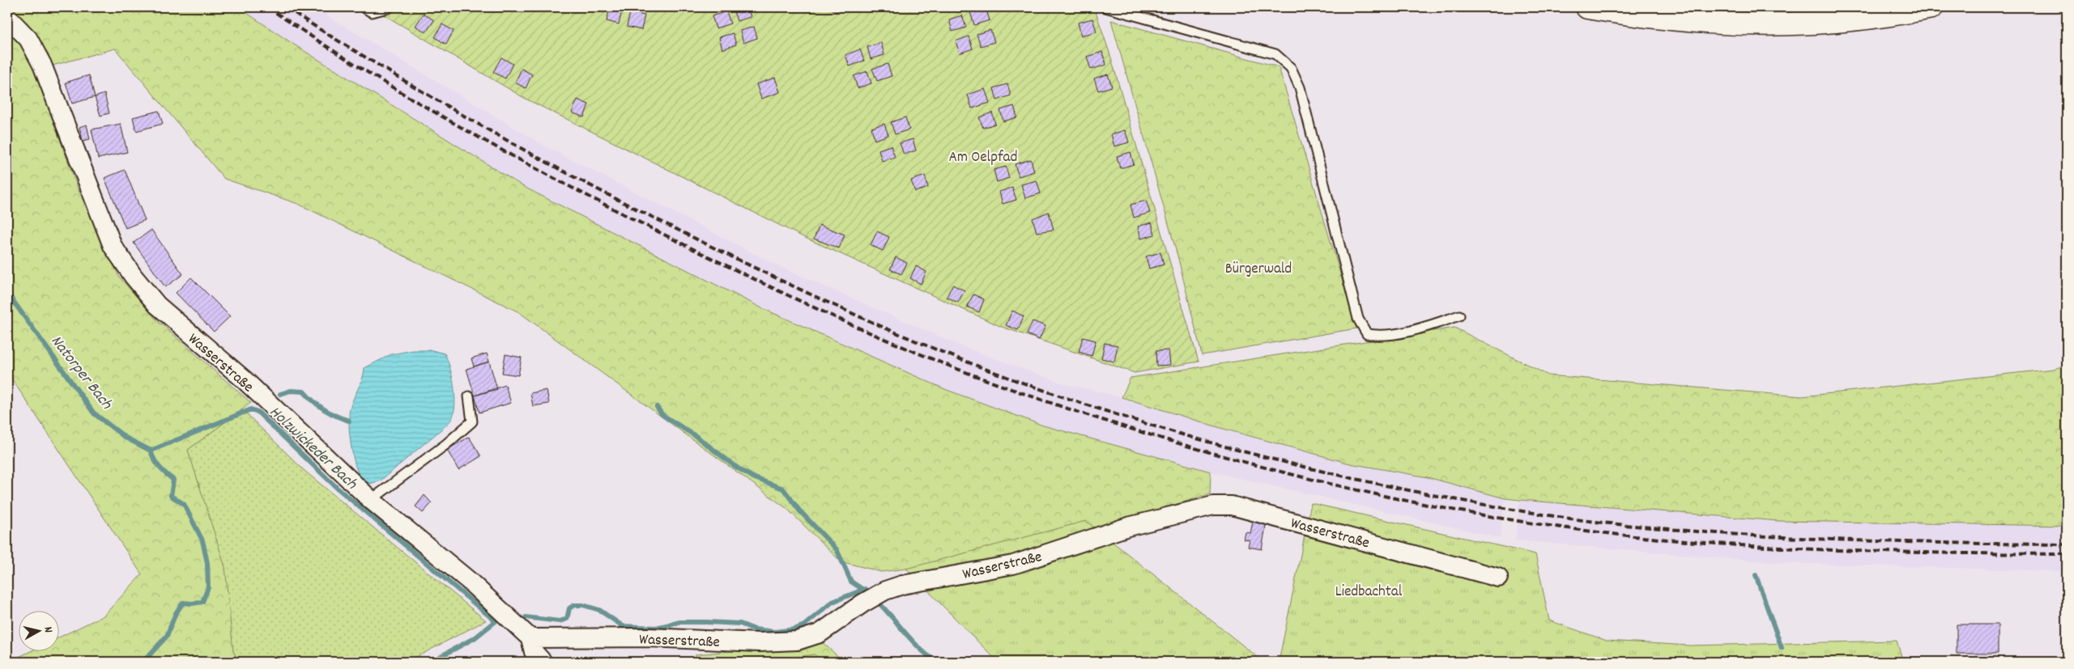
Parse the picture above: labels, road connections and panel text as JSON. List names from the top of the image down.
{
  "streets": {
    "street": ["Wasserstraße"]
  },
  "water": ["Natorper Bach", "Holzwickeder Bach"],
  "parks": ["Am Oelpfad", "Bürgerwald", "Liedbachtal"],
  "north": "right"
}
